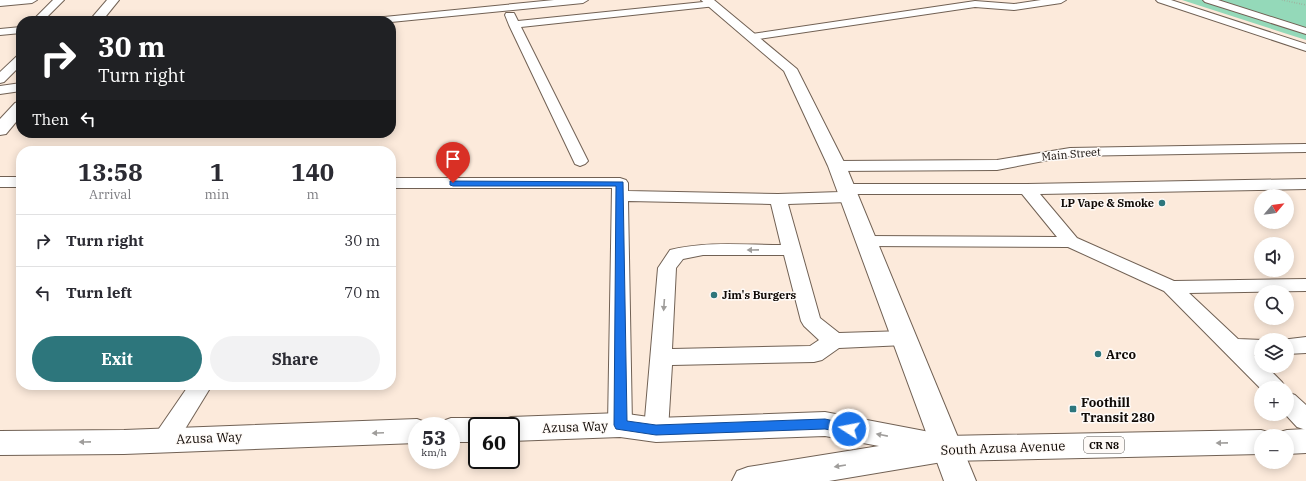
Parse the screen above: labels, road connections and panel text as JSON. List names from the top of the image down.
{
  "streets": {
    "street": ["Azusa Way", "CR N8", "South Azusa Avenue"],
    "lane": ["Main Street"]
  },
  "crossings": [
    ["Azusa Way", "South Azusa Avenue"]
  ],
  "one_way": ["Azusa Way", "South Azusa Avenue"],
  "places": {
    "other": ["LP Vape & Smoke", "Jim's Burgers", "Arco"],
    "transit": ["Foothill Transit 280"]
  },
  "north": "top right",
  "page": {
    "turn": ["30 m", "Turn right"],
    "then": "Then",
    "eta": [
      "13:58",
      "Arrival",
      "1",
      "min",
      "140",
      "m"
    ],
    "map_buttons": ["+", "−"],
    "list": [
      {
        "name": "Turn right",
        "value": "30 m"
      },
      {
        "name": "Turn left",
        "value": "70 m"
      }
    ],
    "buttons": ["Exit", "Share"],
    "speed": "53 km/h",
    "limit": "60"
  }
}
